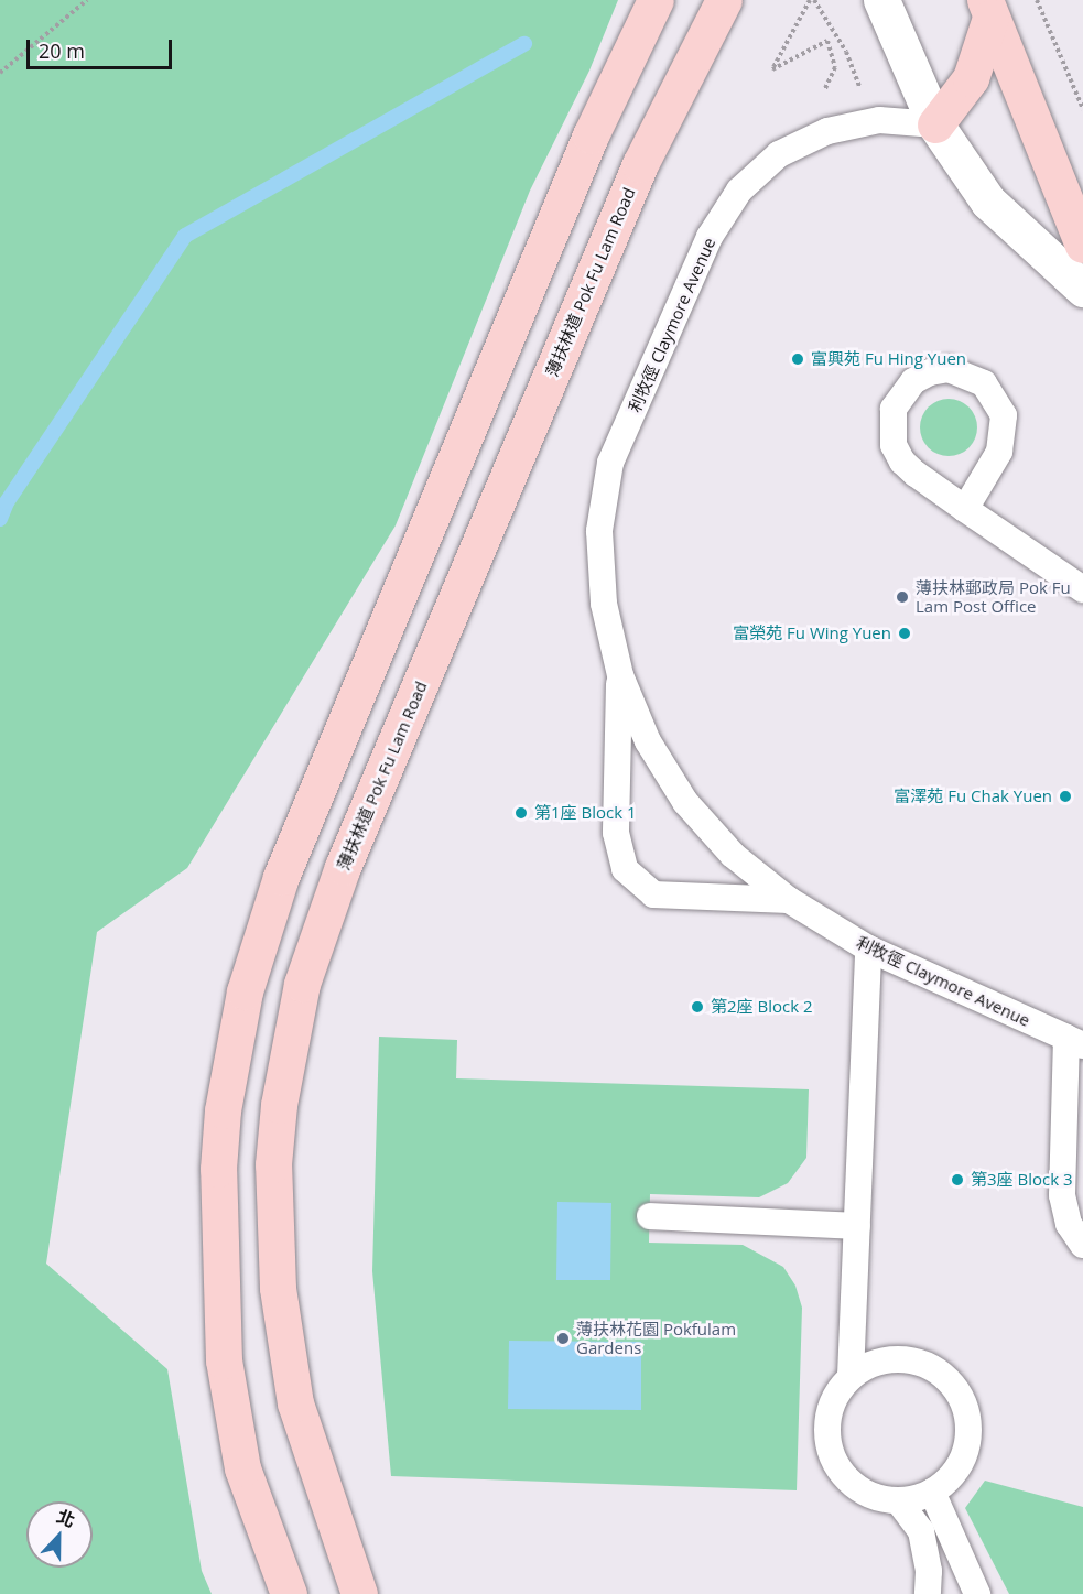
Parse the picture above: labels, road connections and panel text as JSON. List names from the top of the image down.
{
  "streets": {
    "main road": ["薄扶林道 Pok Fu Lam Road"],
    "lane": ["利牧徑 Claymore Avenue"]
  },
  "places": [
    "富興苑 Fu Hing Yuen",
    "薄扶林郵政局 Pok Fu Lam Post Office",
    "富榮苑 Fu Wing Yuen",
    "富澤苑 Fu Chak Yuen",
    "第1座 Block 1",
    "第2座 Block 2",
    "第3座 Block 3",
    "薄扶林花園 Pokfulam Gardens"
  ],
  "scale_bar": "20 m",
  "north": "top"
}
